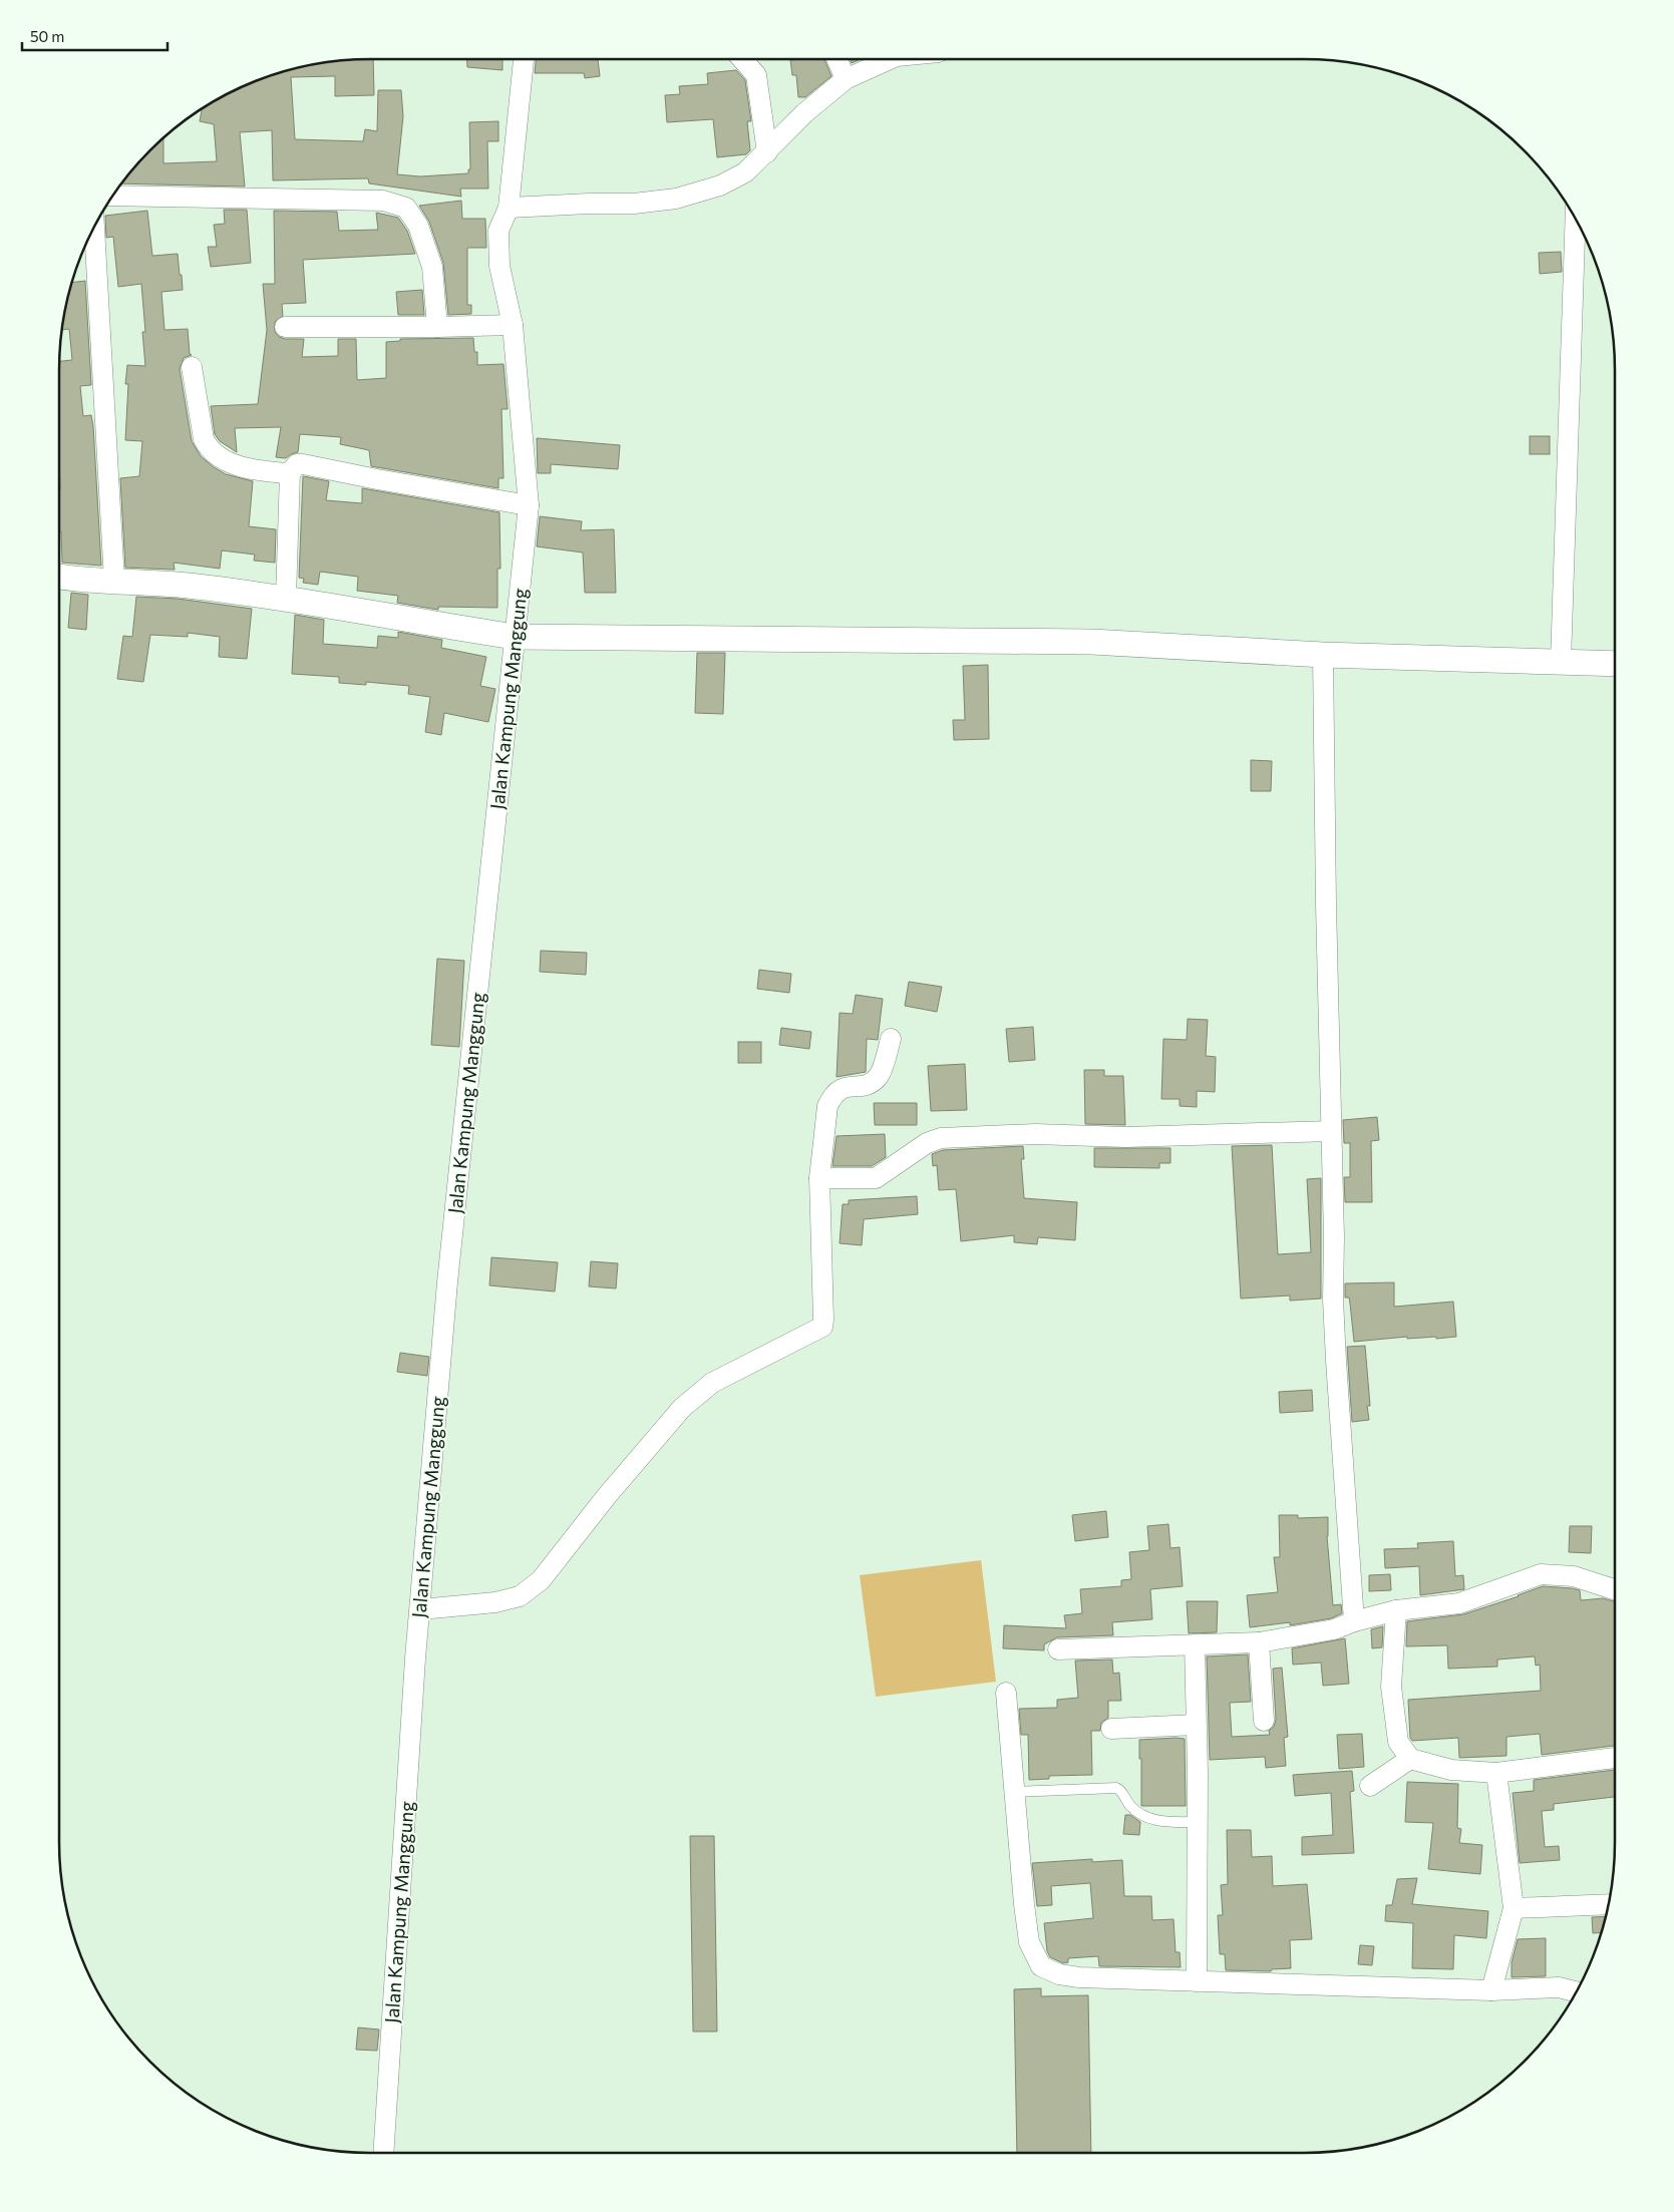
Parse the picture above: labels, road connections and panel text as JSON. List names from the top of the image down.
{
  "streets": {
    "street": ["Jalan Kampung Manggung"]
  },
  "scale_bar": "50 m"
}
